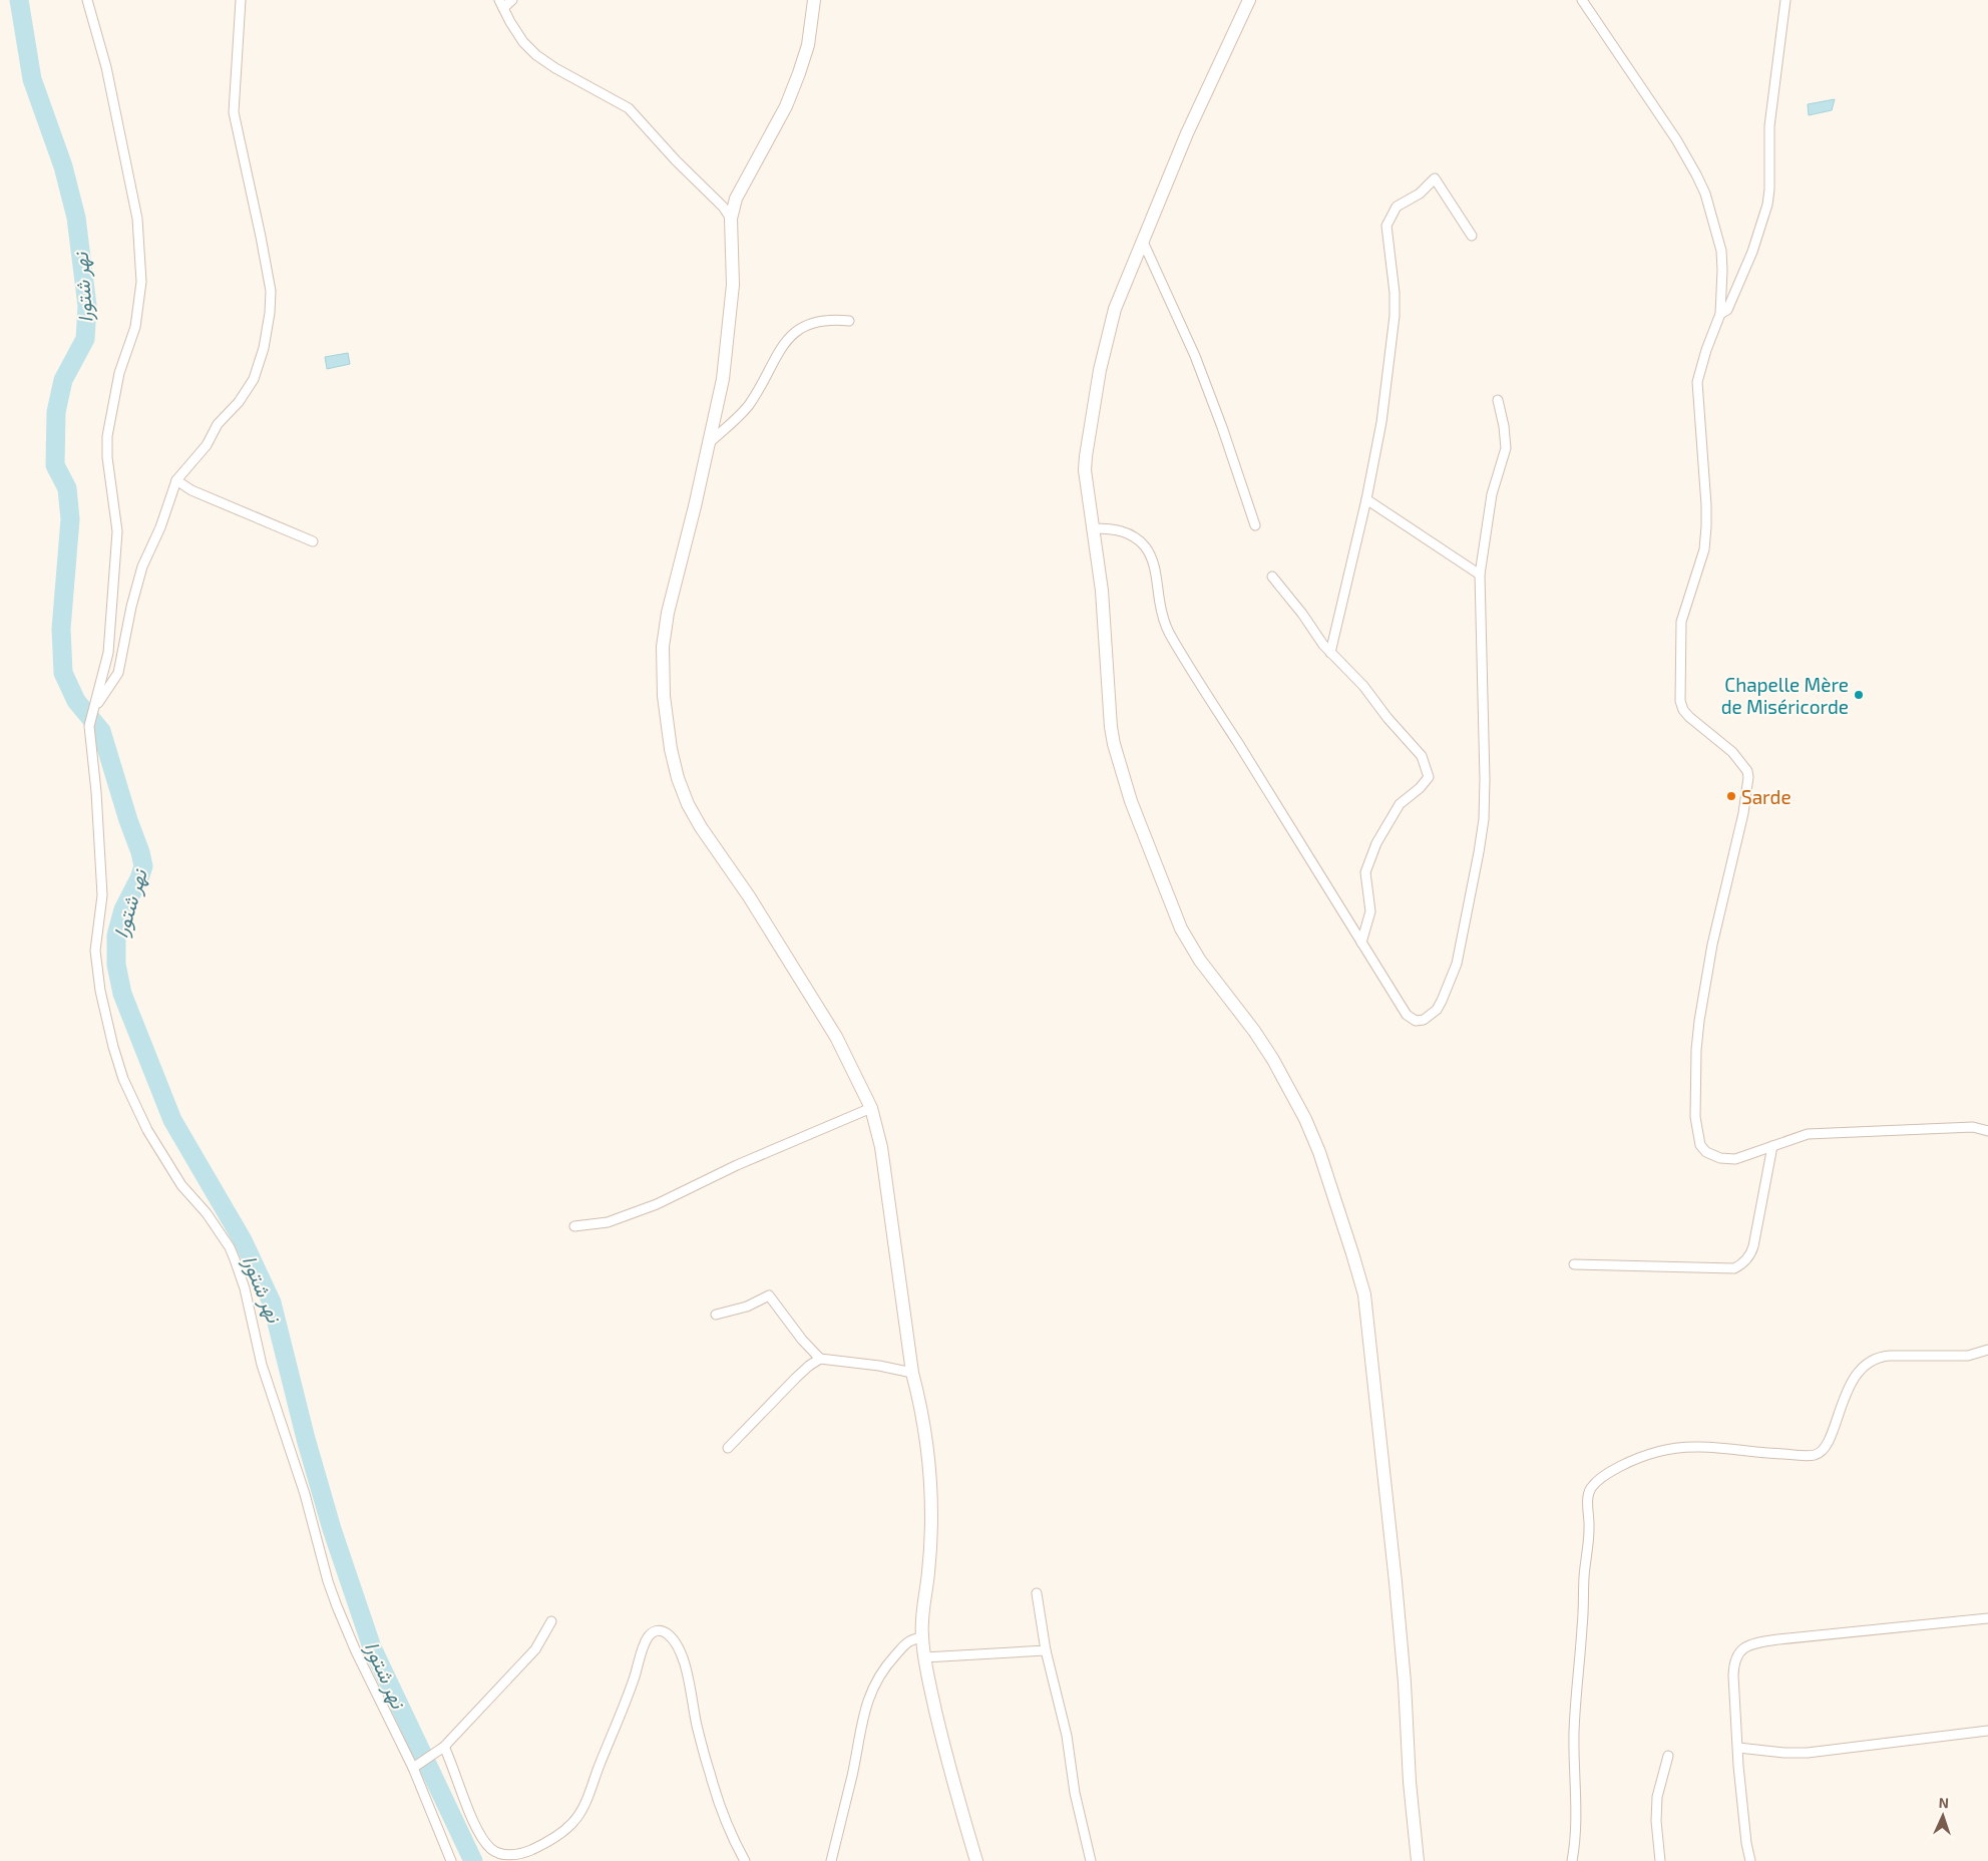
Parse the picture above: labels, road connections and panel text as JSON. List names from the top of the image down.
{
  "water": ["نهر شتورا"],
  "places": ["Chapelle Mère de Miséricorde", "Sarde"],
  "north": "top"
}
